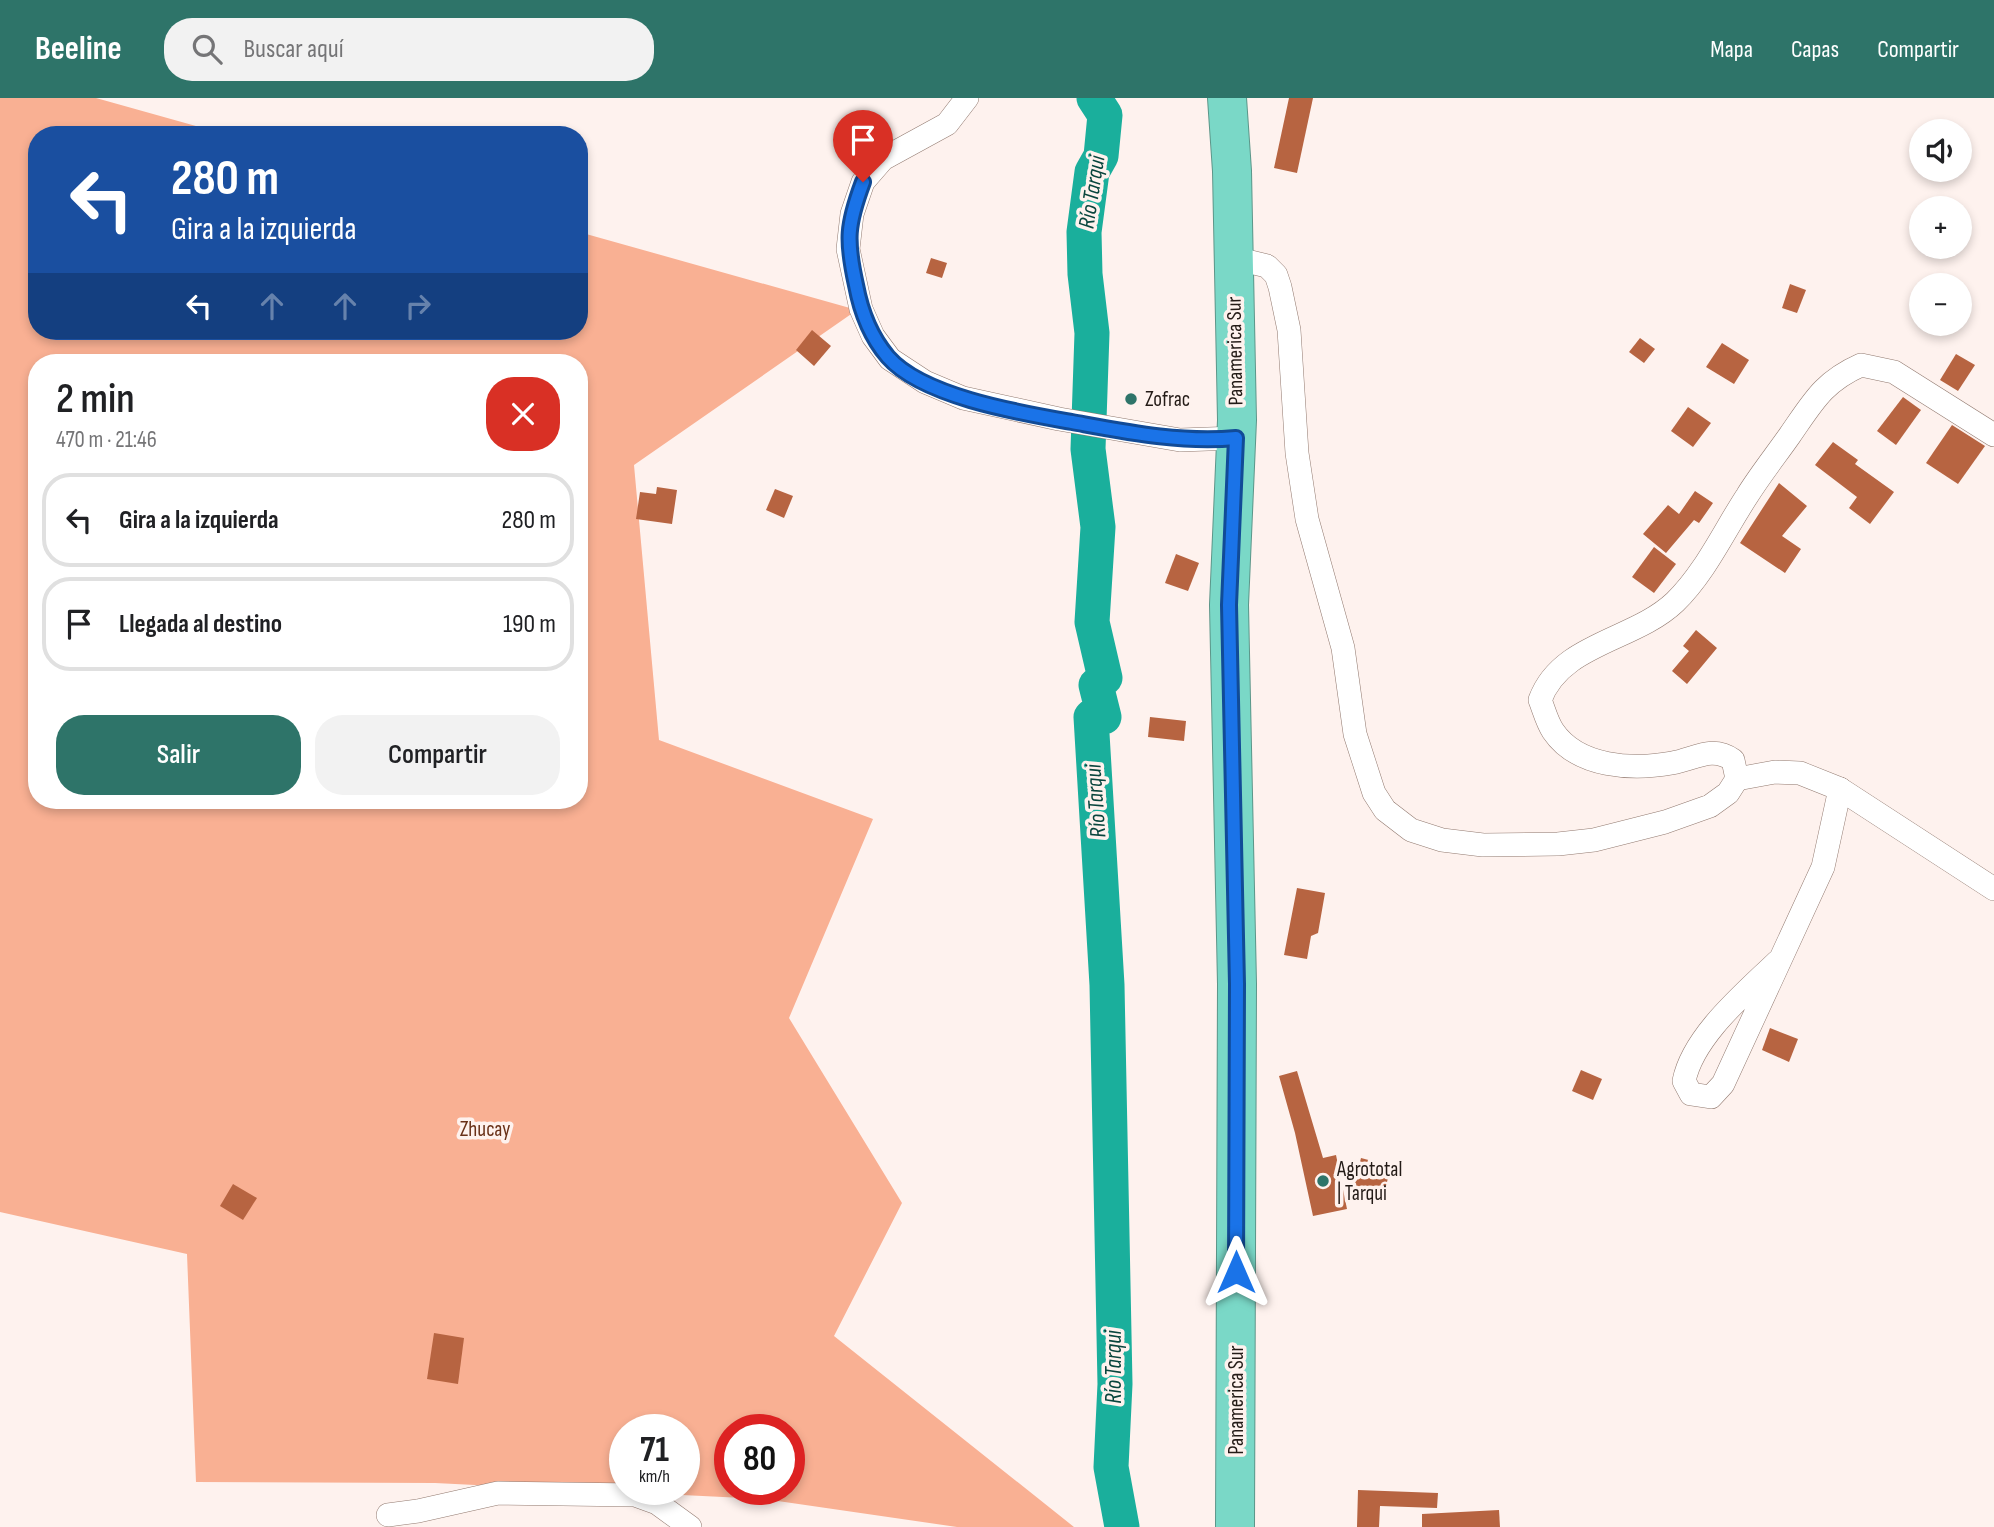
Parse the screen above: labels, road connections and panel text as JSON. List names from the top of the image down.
{
  "streets": {
    "highway": ["Panamerica Sur"]
  },
  "water": ["Río Tarqui"],
  "parks": ["Zhucay"],
  "places": ["Zofrac", "Agrototal | Tarqui"],
  "page": {
    "header": "Beeline",
    "search": "Buscar aquí",
    "nav": ["Mapa", "Capas", "Compartir"],
    "map_buttons": ["+", "−"],
    "turn": ["280 m", "Gira a la izquierda"],
    "heading": ["2 min", "470 m · 21:46"],
    "list": [
      {
        "name": "Gira a la izquierda",
        "value": "280 m"
      },
      {
        "name": "Llegada al destino",
        "value": "190 m"
      }
    ],
    "buttons": ["Salir", "Compartir"],
    "speed": "71 km/h",
    "limit": "80"
  }
}
